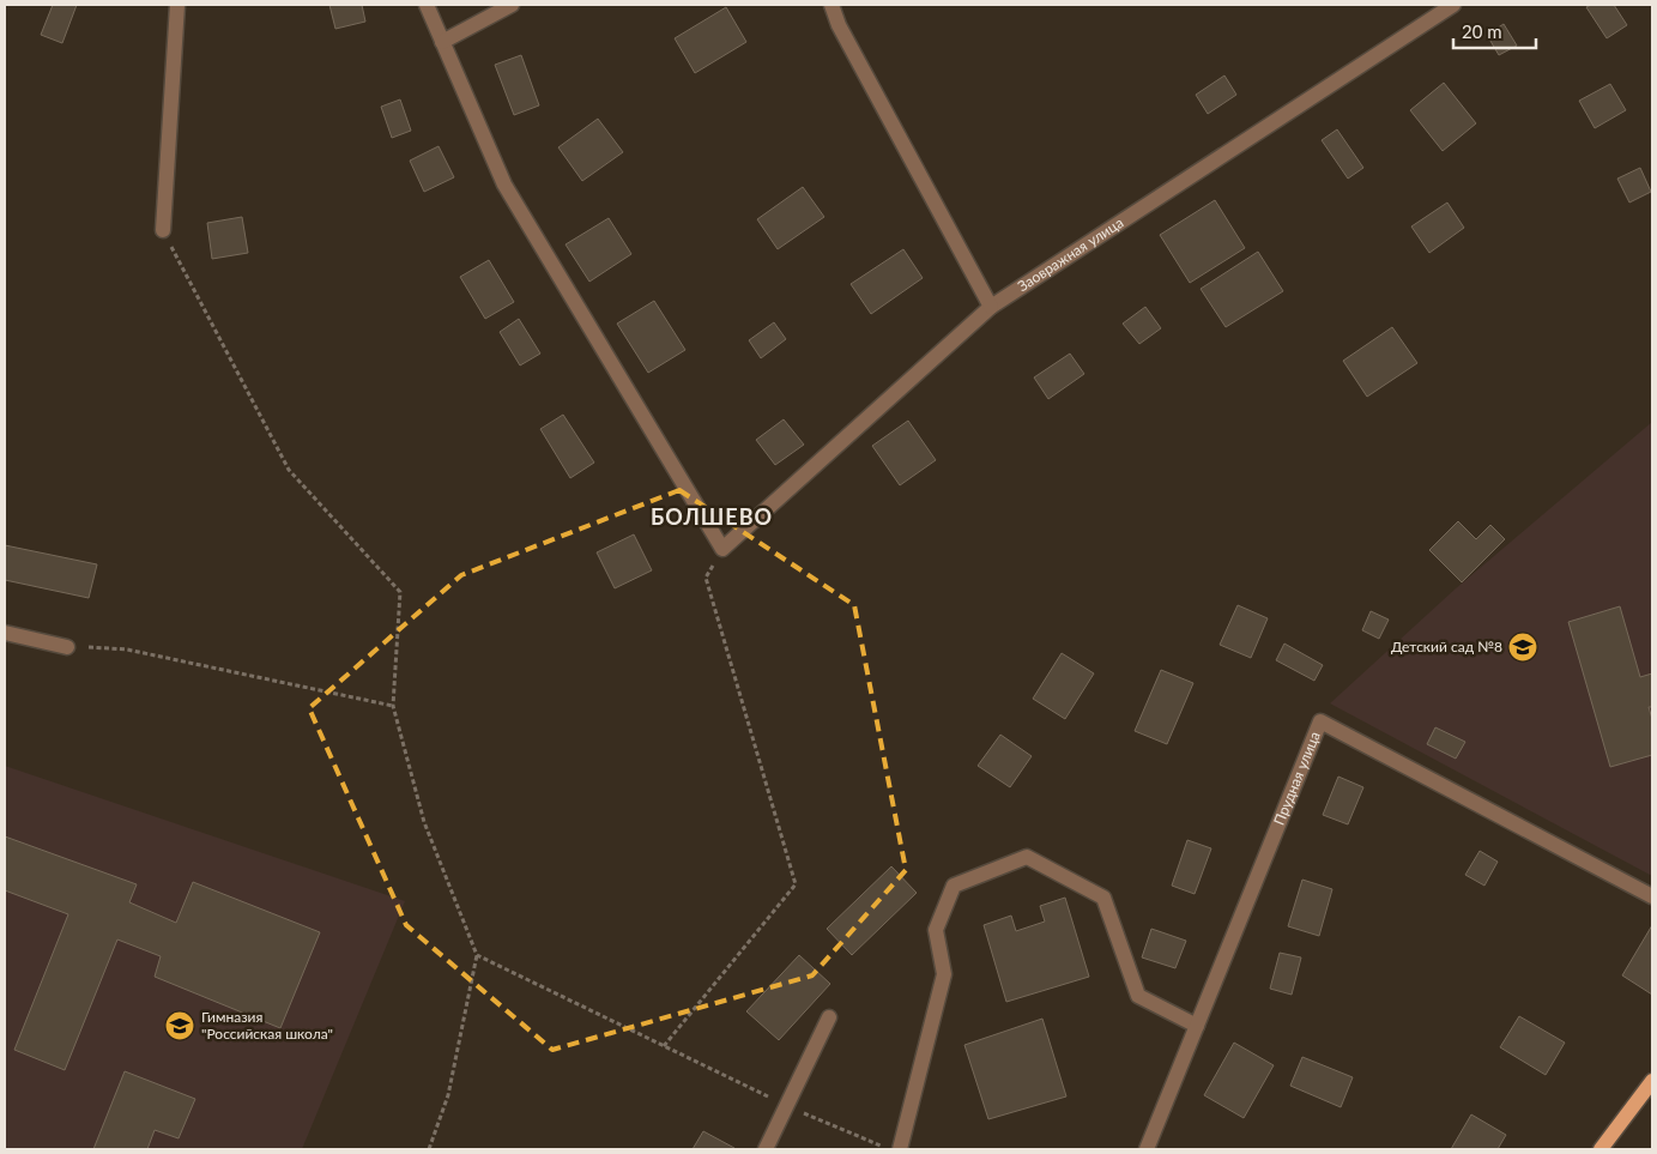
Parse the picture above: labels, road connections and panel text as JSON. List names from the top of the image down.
{
  "streets": {
    "lane": ["Заовражная улица", "Прудная улица"]
  },
  "districts": ["БОЛШЕВО"],
  "places": {
    "school or university": ["Детский сад №8", "Гимназия \"Российская школа\""]
  },
  "scale_bar": "20 m"
}
